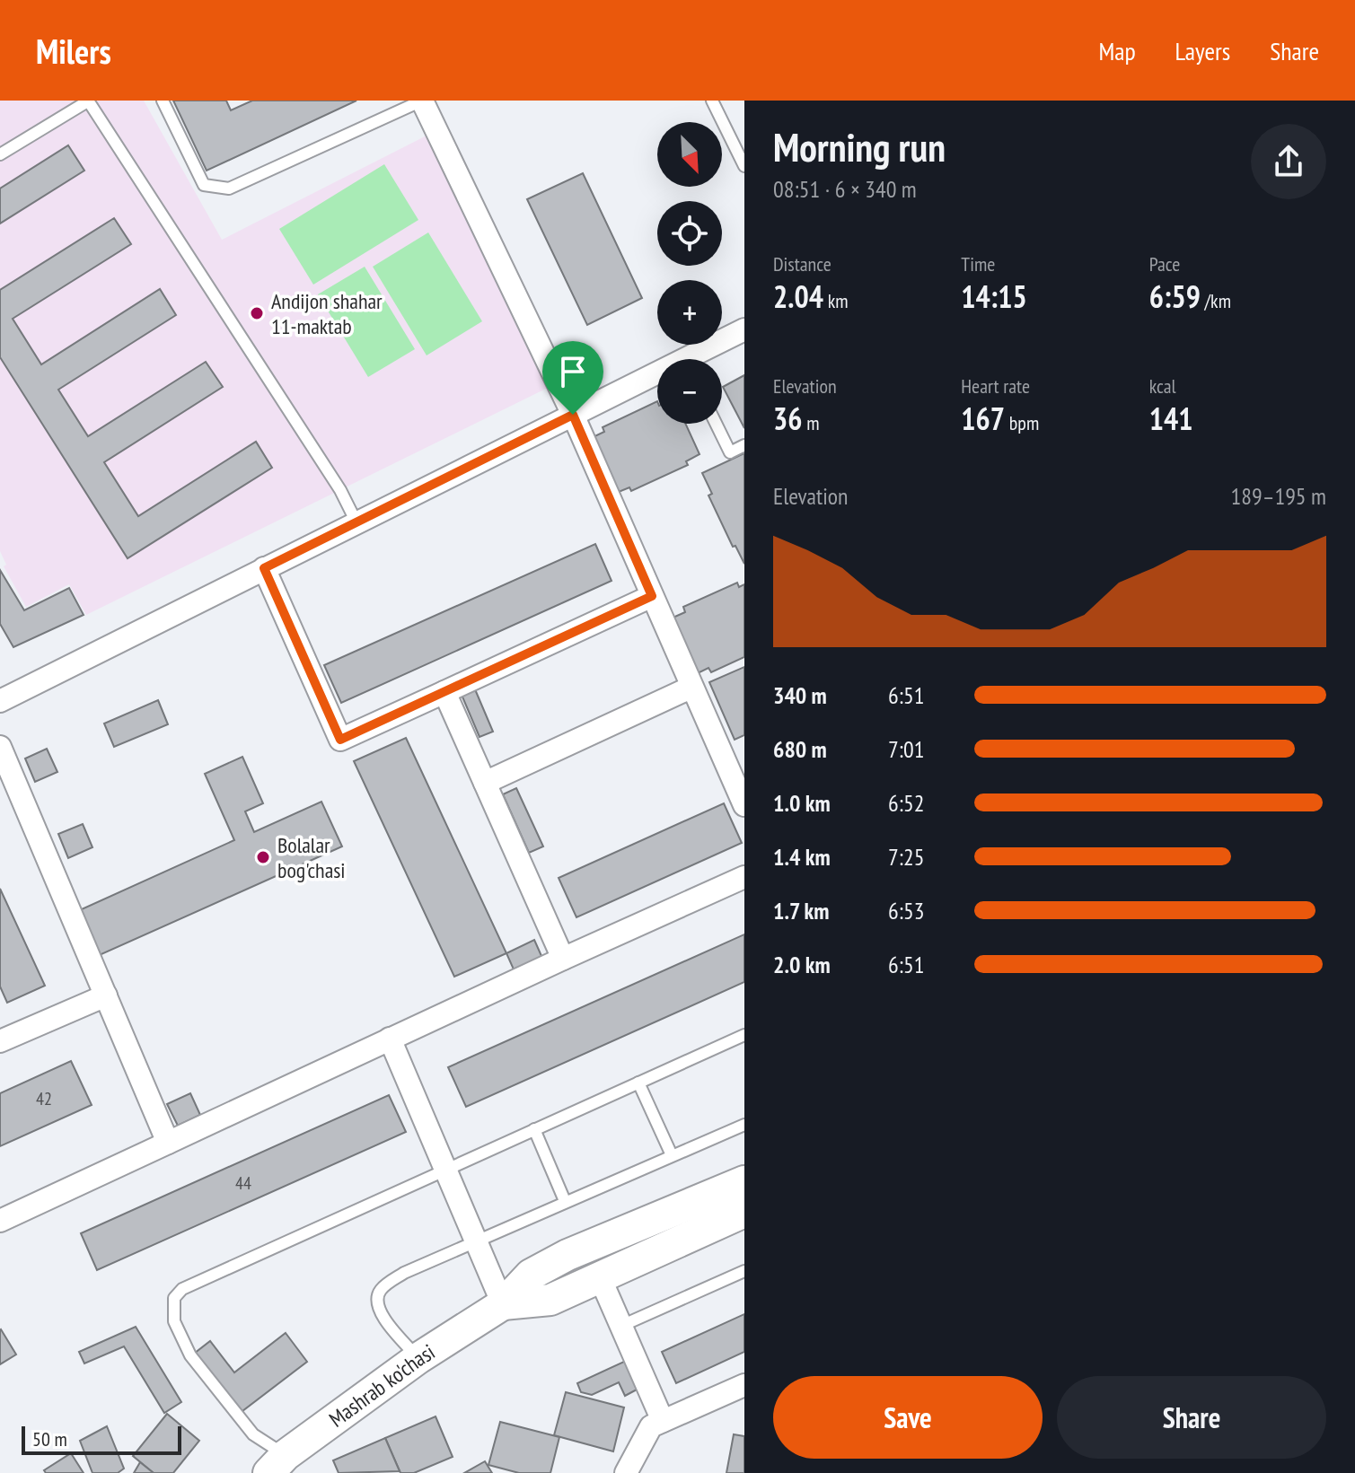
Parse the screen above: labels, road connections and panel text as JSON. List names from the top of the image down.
{
  "streets": {
    "main road": ["Mashrab ko'chasi"]
  },
  "places": ["Andijon shahar 11-maktab", "Bolalar bog'chasi"],
  "house_numbers": ["42", "44"],
  "scale_bar": "50 m",
  "north": "bottom right",
  "page": {
    "header": "Milers",
    "nav": ["Map", "Layers", "Share"],
    "heading": ["Morning run", "08:51 · 6 × 340 m"],
    "map_buttons": ["+", "−"],
    "stats": [
      ["Distance", "2.04 km"],
      ["Time", "14:15"],
      ["Pace", "6:59 /km"],
      ["Elevation", "36 m"],
      ["Heart rate", "167 bpm"],
      ["kcal", "141"]
    ],
    "chart": ["Elevation", "189–195 m"],
    "list": [
      {
        "name": "340 m",
        "note": "6:51"
      },
      {
        "name": "680 m",
        "note": "7:01"
      },
      {
        "name": "1.0 km",
        "note": "6:52"
      },
      {
        "name": "1.4 km",
        "note": "7:25"
      },
      {
        "name": "1.7 km",
        "note": "6:53"
      },
      {
        "name": "2.0 km",
        "note": "6:51"
      }
    ],
    "buttons": ["Save", "Share"],
    "scale": "50 m"
  }
}
